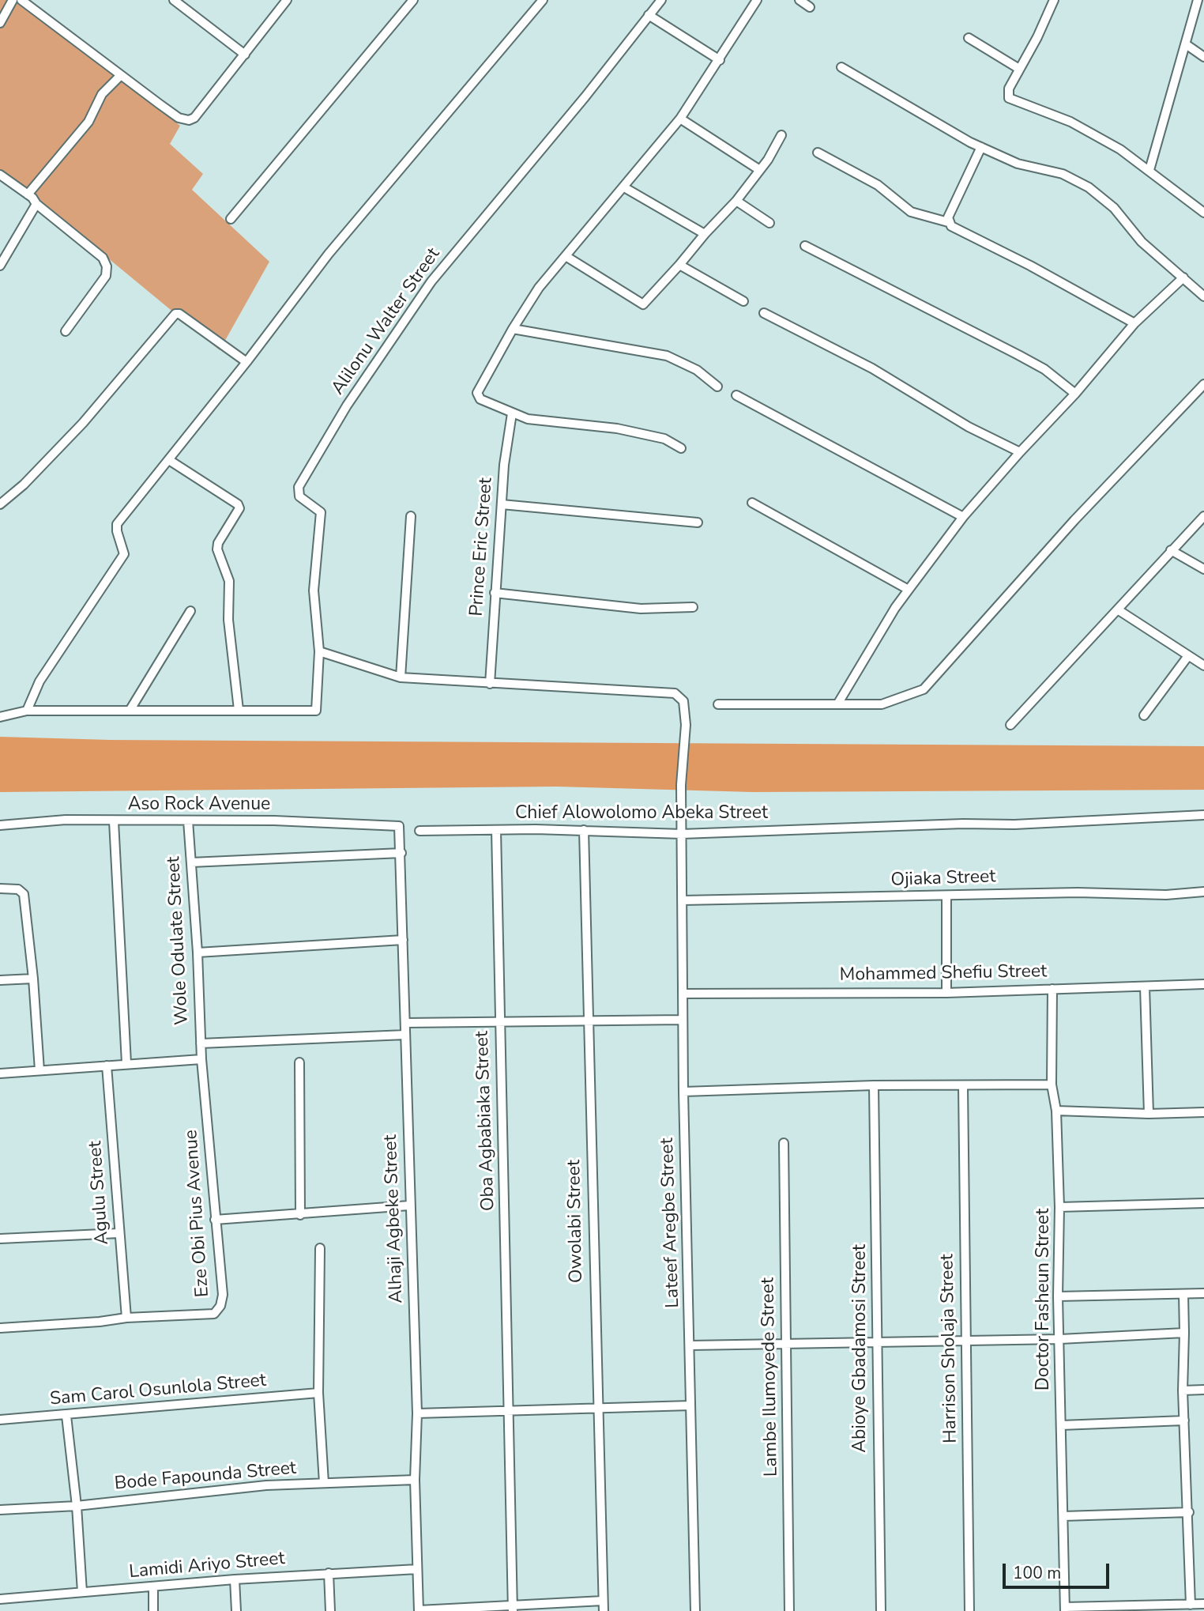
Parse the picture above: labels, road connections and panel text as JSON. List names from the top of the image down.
{
  "streets": {
    "street": [
      "Alilonu Walter Street",
      "Prince Eric Street",
      "Aso Rock Avenue",
      "Chief Alowolomo Abeka Street",
      "Ojiaka Street",
      "Wole Odulate Street",
      "Mohammed Shefiu Street",
      "Oba Agbabiaka Street",
      "Agulu Street",
      "Eze Obi Pius Avenue",
      "Alhaji Agbeke Street",
      "Owolabi Street",
      "Lateef Aregbe Street",
      "Doctor Fasheun Street",
      "Abioye Gbadamosi Street",
      "Harrison Sholaja Street",
      "Lambe Ilumoyede Street",
      "Sam Carol Osunlola Street",
      "Bode Fapounda Street",
      "Lamidi Ariyo Street"
    ]
  },
  "crossings": [
    ["Alilonu Walter Street", "Lateef Aregbe Street"],
    ["Prince Eric Street", "Lateef Aregbe Street"],
    ["Aso Rock Avenue", "Wole Odulate Street"],
    ["Aso Rock Avenue", "Alhaji Agbeke Street"],
    ["Chief Alowolomo Abeka Street", "Oba Agbabiaka Street"],
    ["Chief Alowolomo Abeka Street", "Owolabi Street"],
    ["Chief Alowolomo Abeka Street", "Lateef Aregbe Street"],
    ["Ojiaka Street", "Lateef Aregbe Street"],
    ["Wole Odulate Street", "Eze Obi Pius Avenue"],
    ["Mohammed Shefiu Street", "Lateef Aregbe Street"],
    ["Mohammed Shefiu Street", "Doctor Fasheun Street"],
    ["Agulu Street", "Eze Obi Pius Avenue"],
    ["Alhaji Agbeke Street", "Bode Fapounda Street"],
    ["Alhaji Agbeke Street", "Lamidi Ariyo Street"]
  ],
  "scale_bar": "100 m"
}
